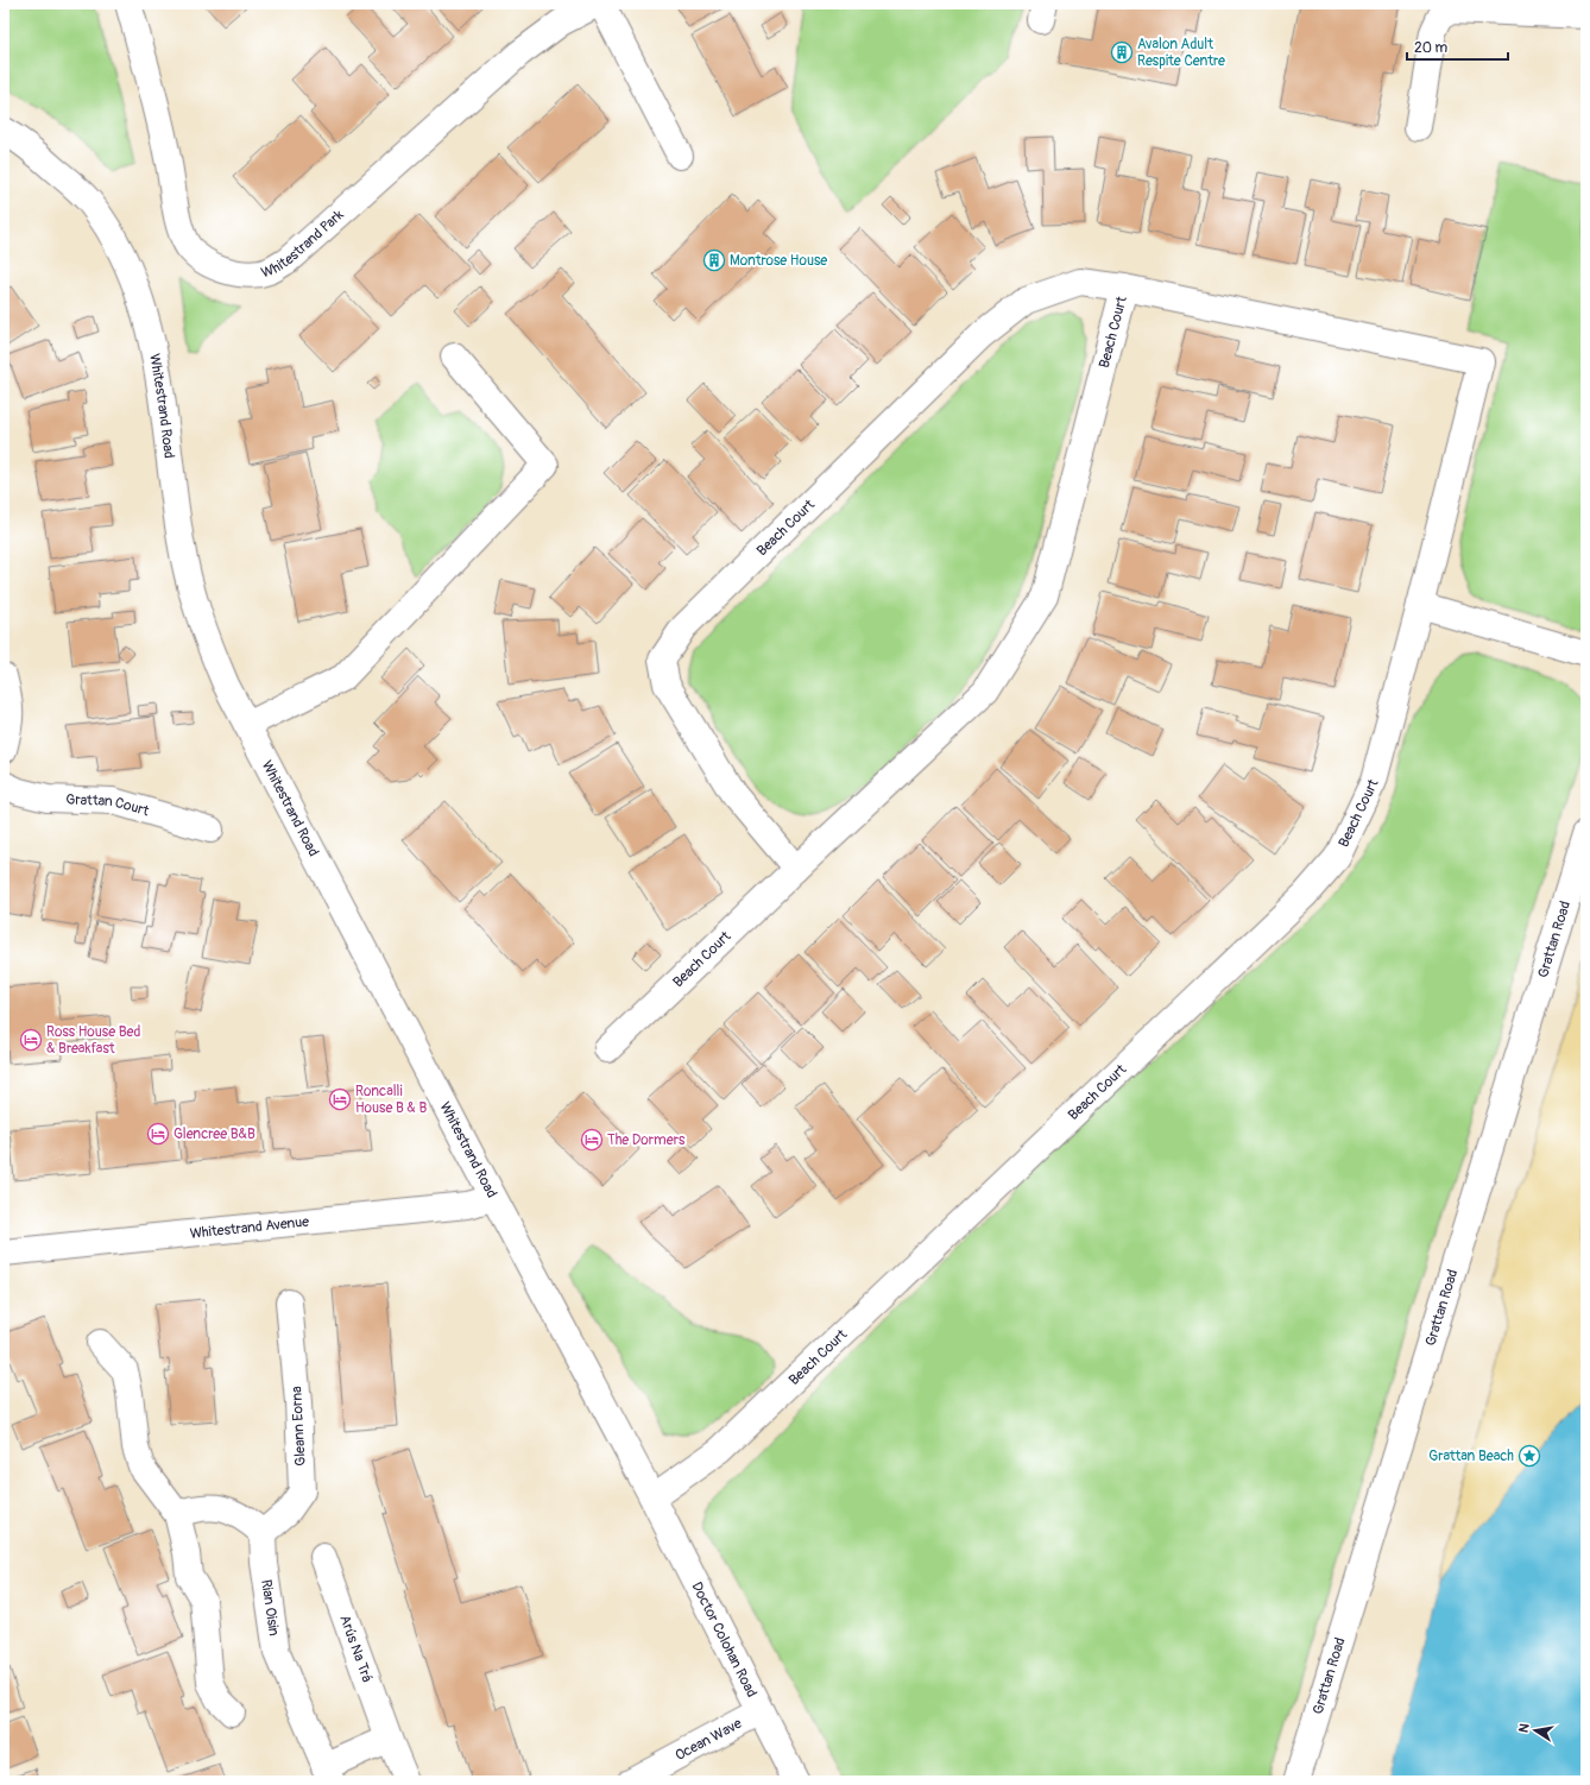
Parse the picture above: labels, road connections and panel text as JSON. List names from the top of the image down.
{
  "streets": {
    "street": [
      "Whitestrand Park",
      "Beach Court",
      "Whitestrand Road",
      "Grattan Court",
      "Grattan Road",
      "Whitestrand Avenue",
      "Gleann Eorna",
      "Rian Oisin",
      "Doctor Colohan Road",
      "Arús Na Trá",
      "Ocean Wave"
    ]
  },
  "crossings": [
    ["Beach Court", "Whitestrand Road"],
    ["Beach Court", "Doctor Colohan Road"],
    ["Whitestrand Road", "Whitestrand Avenue"],
    ["Whitestrand Road", "Doctor Colohan Road"],
    ["Gleann Eorna", "Rian Oisin"],
    ["Doctor Colohan Road", "Ocean Wave"]
  ],
  "places": {
    "building": ["Avalon Adult Respite Centre", "Montrose House"],
    "hotel": [
      "Ross House Bed & Breakfast",
      "Roncalli House B & B",
      "Glencree B&B",
      "The Dormers"
    ],
    "place": ["Grattan Beach"]
  },
  "scale_bar": "20 m",
  "north": "left"
}
